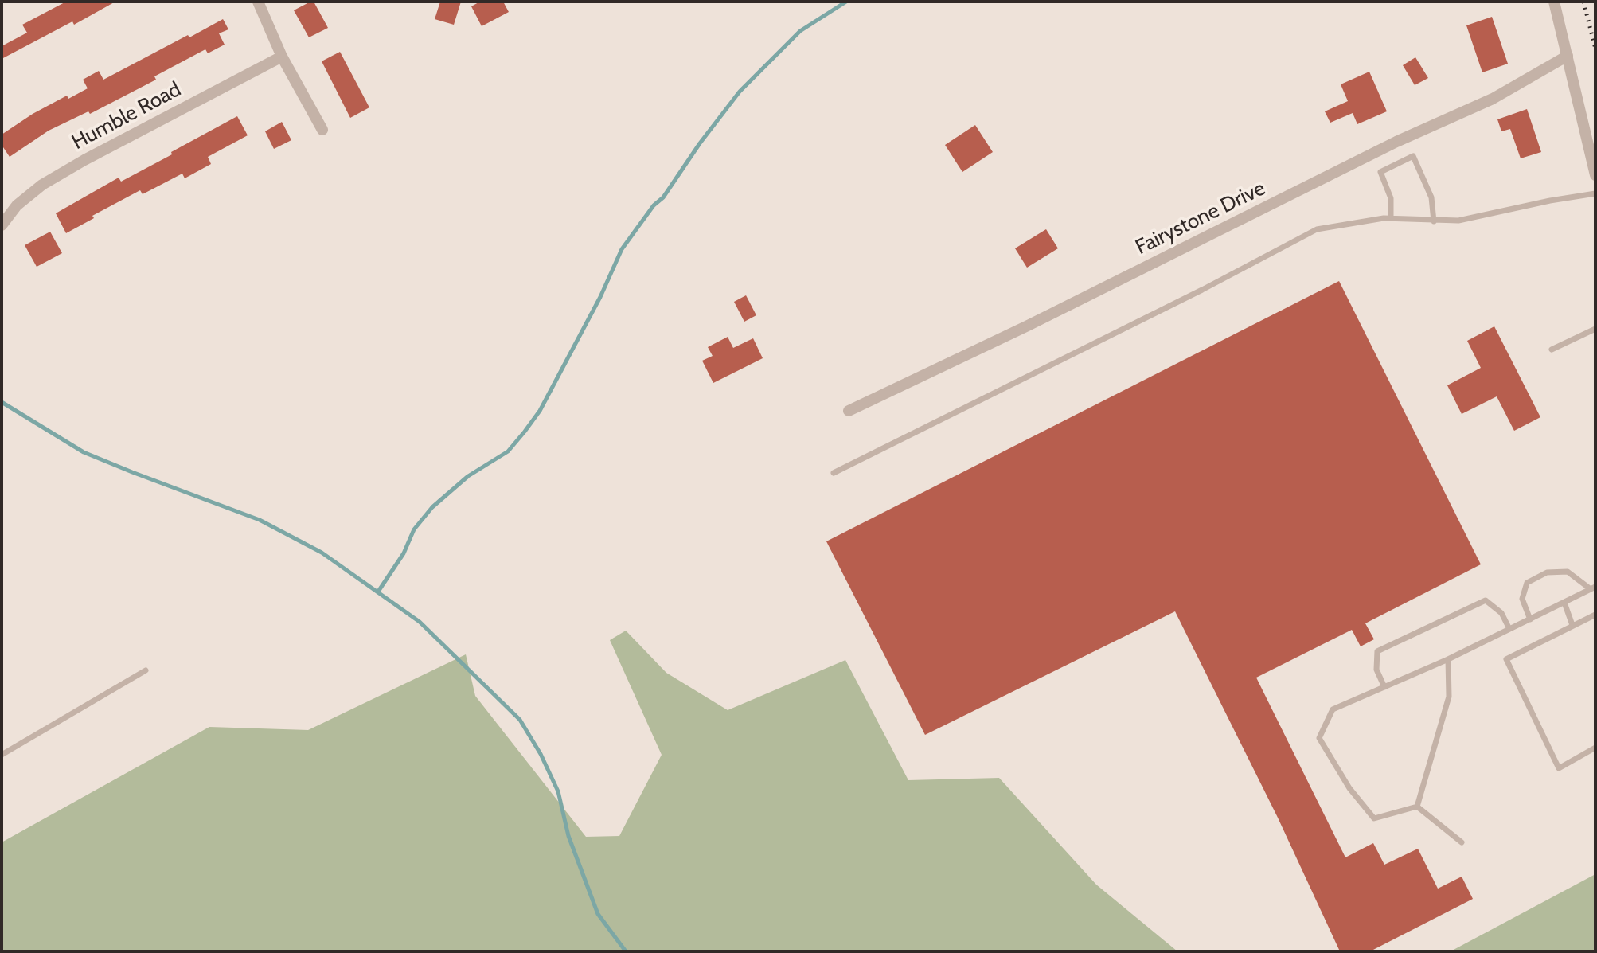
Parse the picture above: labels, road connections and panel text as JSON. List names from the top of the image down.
{
  "streets": {
    "street": ["Humble Road", "Fairystone Drive"]
  }
}
